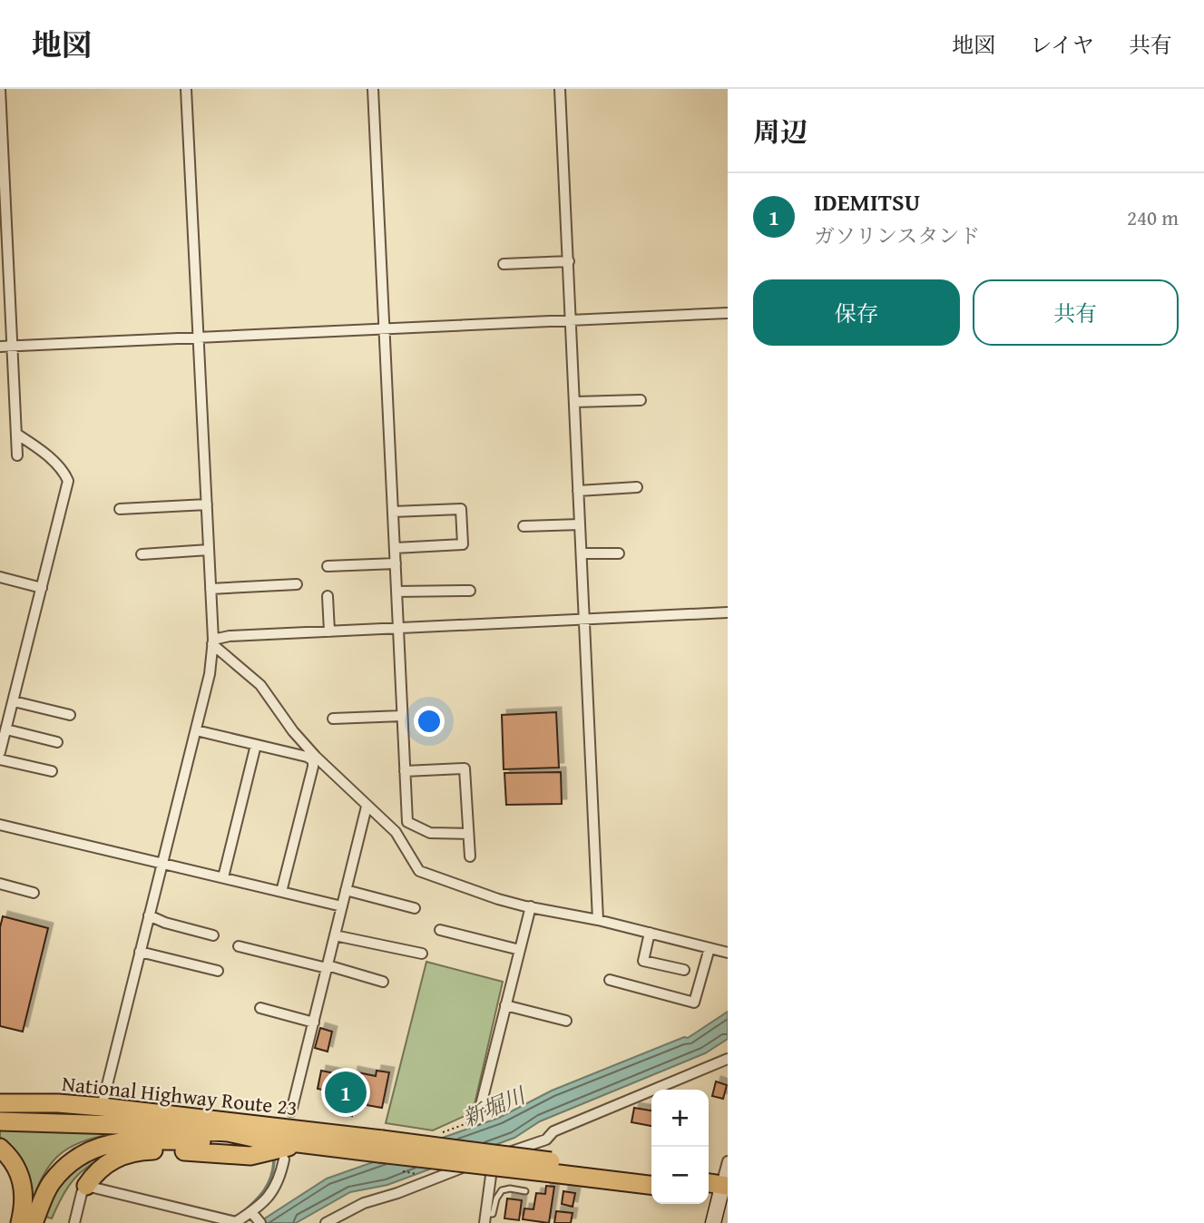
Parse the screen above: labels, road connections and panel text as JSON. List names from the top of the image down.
{
  "streets": {
    "highway": ["National Highway Route 23"]
  },
  "water": ["新堀川"],
  "page": {
    "header": "地図",
    "nav": ["地図", "レイヤ", "共有"],
    "heading": "周辺",
    "list": [
      {
        "mark": "1",
        "name": "IDEMITSU",
        "note": "ガソリンスタンド",
        "value": "240 m"
      }
    ],
    "buttons": ["保存", "共有"],
    "pins": "1",
    "map_buttons": ["+", "−"]
  }
}
